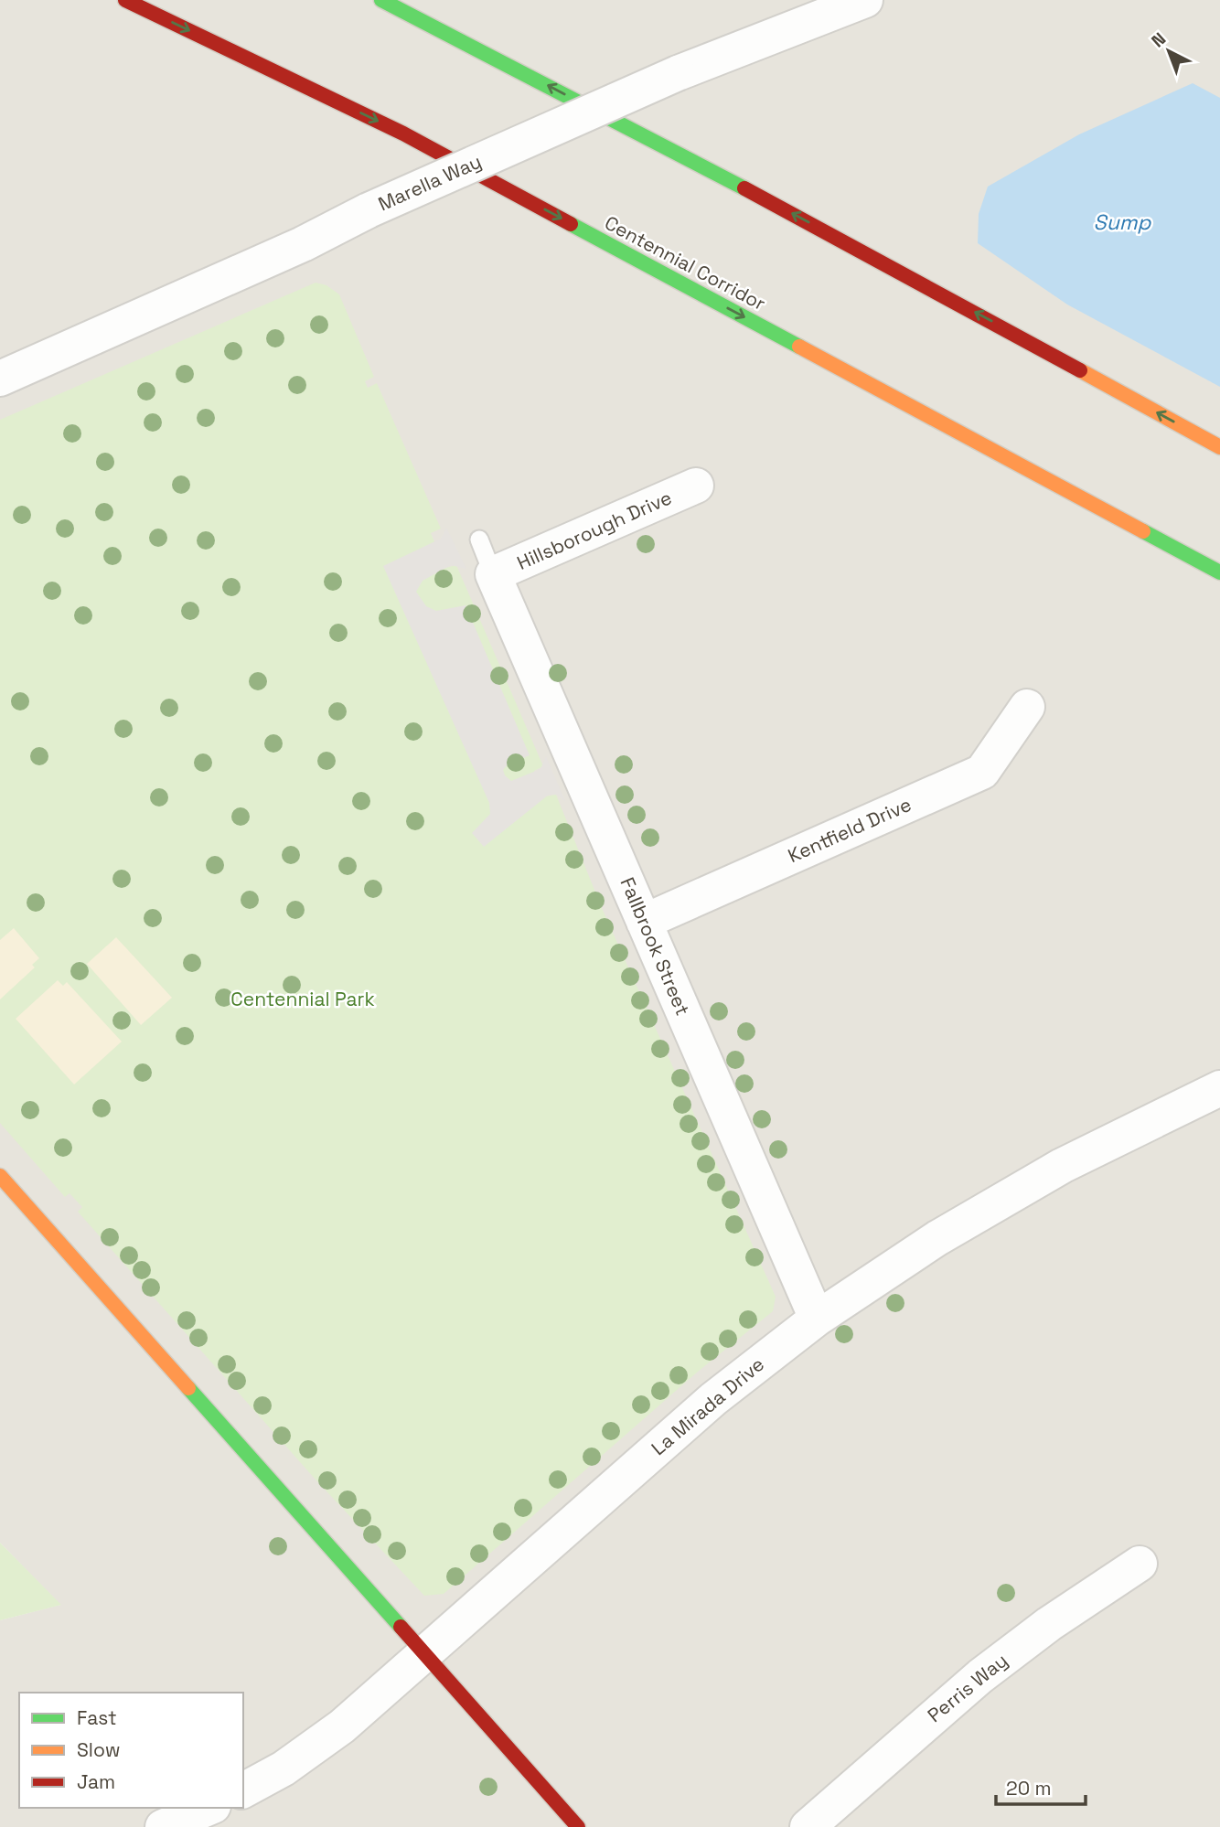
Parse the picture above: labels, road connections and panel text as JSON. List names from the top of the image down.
{
  "streets": {
    "main road": ["Centennial Corridor"],
    "street": [
      "Marella Way",
      "Hillsborough Drive",
      "Kentfield Drive",
      "Fallbrook Street",
      "La Mirada Drive",
      "Perris Way"
    ]
  },
  "crossings": [
    ["Hillsborough Drive", "Fallbrook Street"],
    ["Kentfield Drive", "Fallbrook Street"],
    ["Fallbrook Street", "La Mirada Drive"]
  ],
  "water": ["Sump"],
  "parks": ["Centennial Park"],
  "legend": ["Fast", "Slow", "Jam"],
  "scale_bar": "20 m",
  "north": "top left"
}
